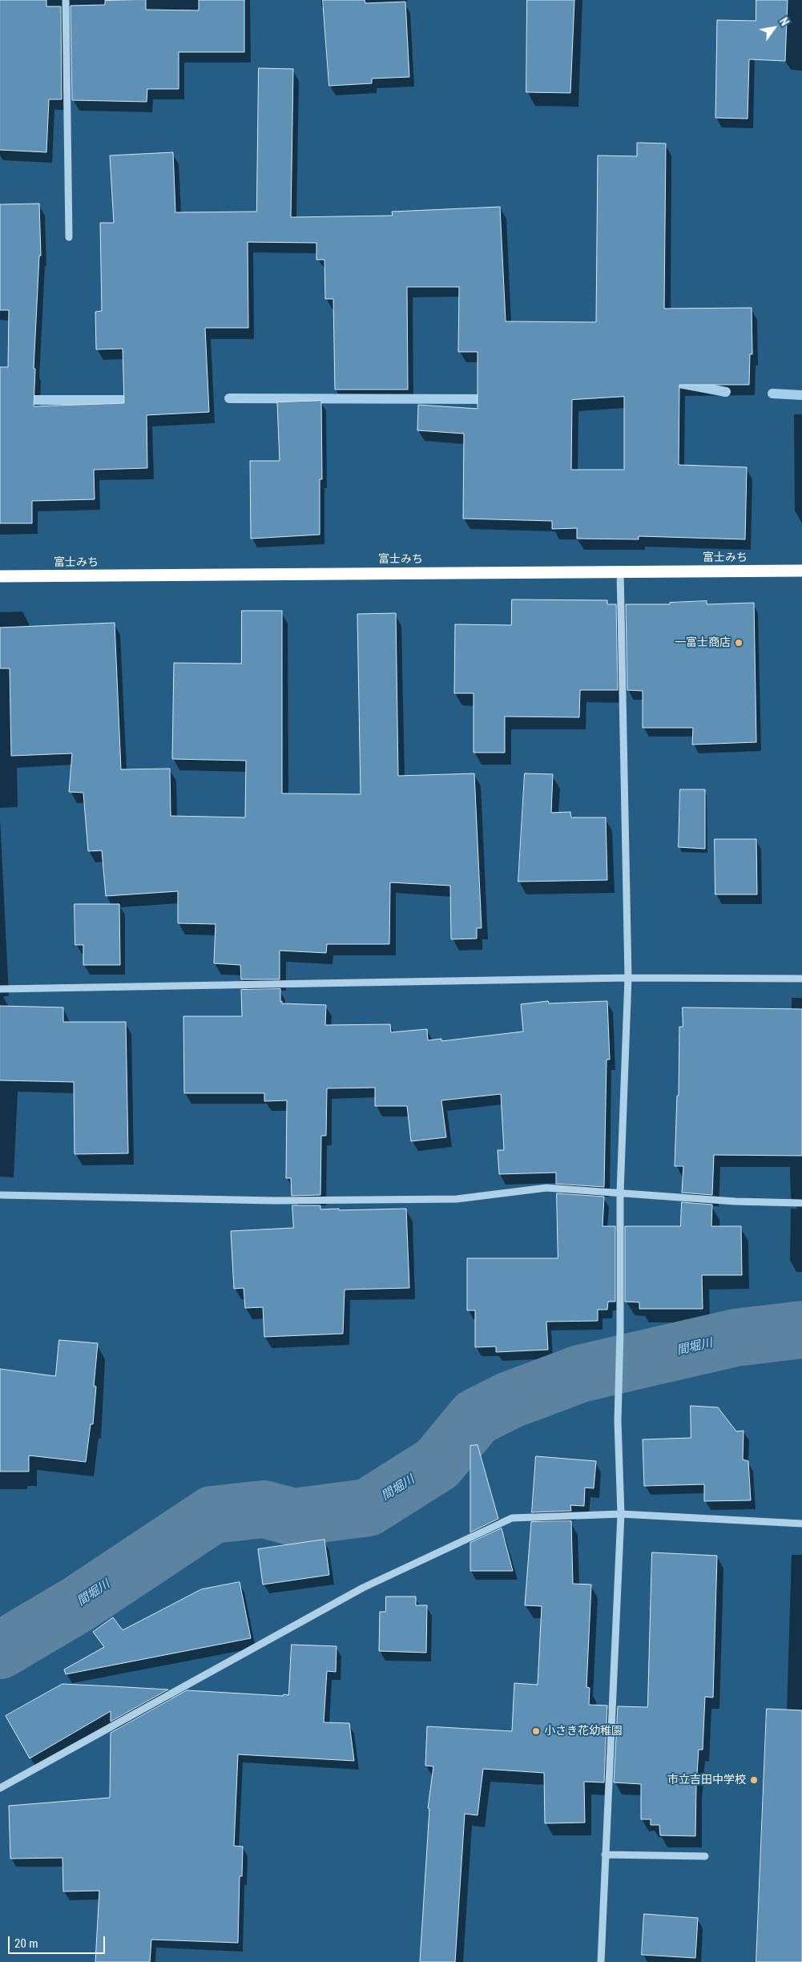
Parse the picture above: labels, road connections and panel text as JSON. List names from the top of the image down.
{
  "streets": {
    "highway": ["富士みち"]
  },
  "water": ["間堀川"],
  "places": ["一富士商店", "小さき花幼稚園", "市立吉田中学校"],
  "scale_bar": "20 m",
  "north": "top right"
}
